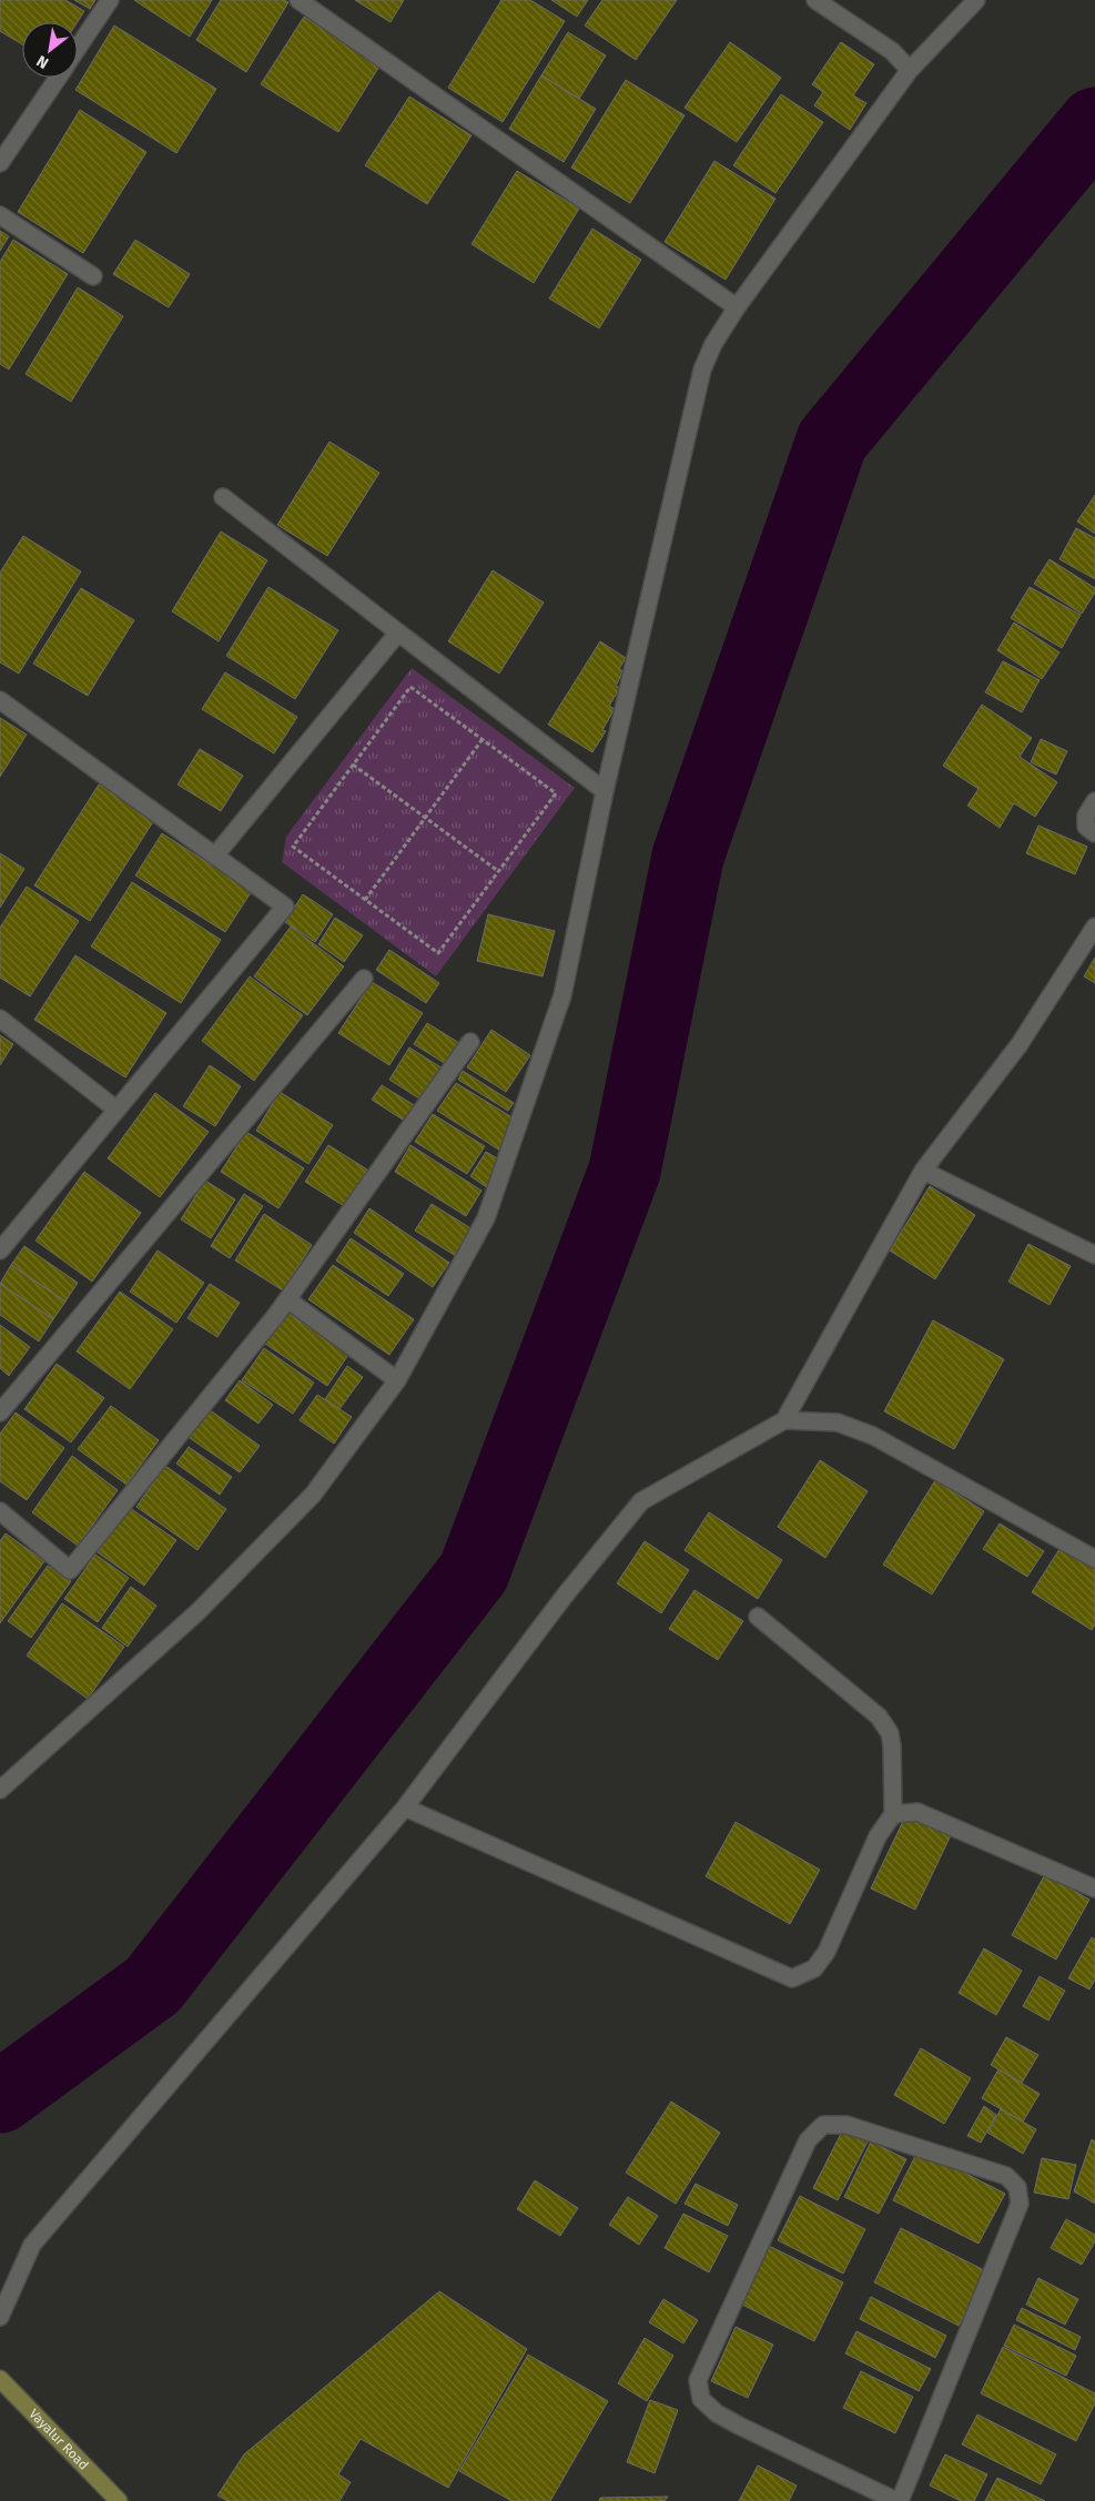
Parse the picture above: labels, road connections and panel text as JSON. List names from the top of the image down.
{
  "streets": {
    "main road": ["Vayalur Road"]
  },
  "north": "bottom left"
}
